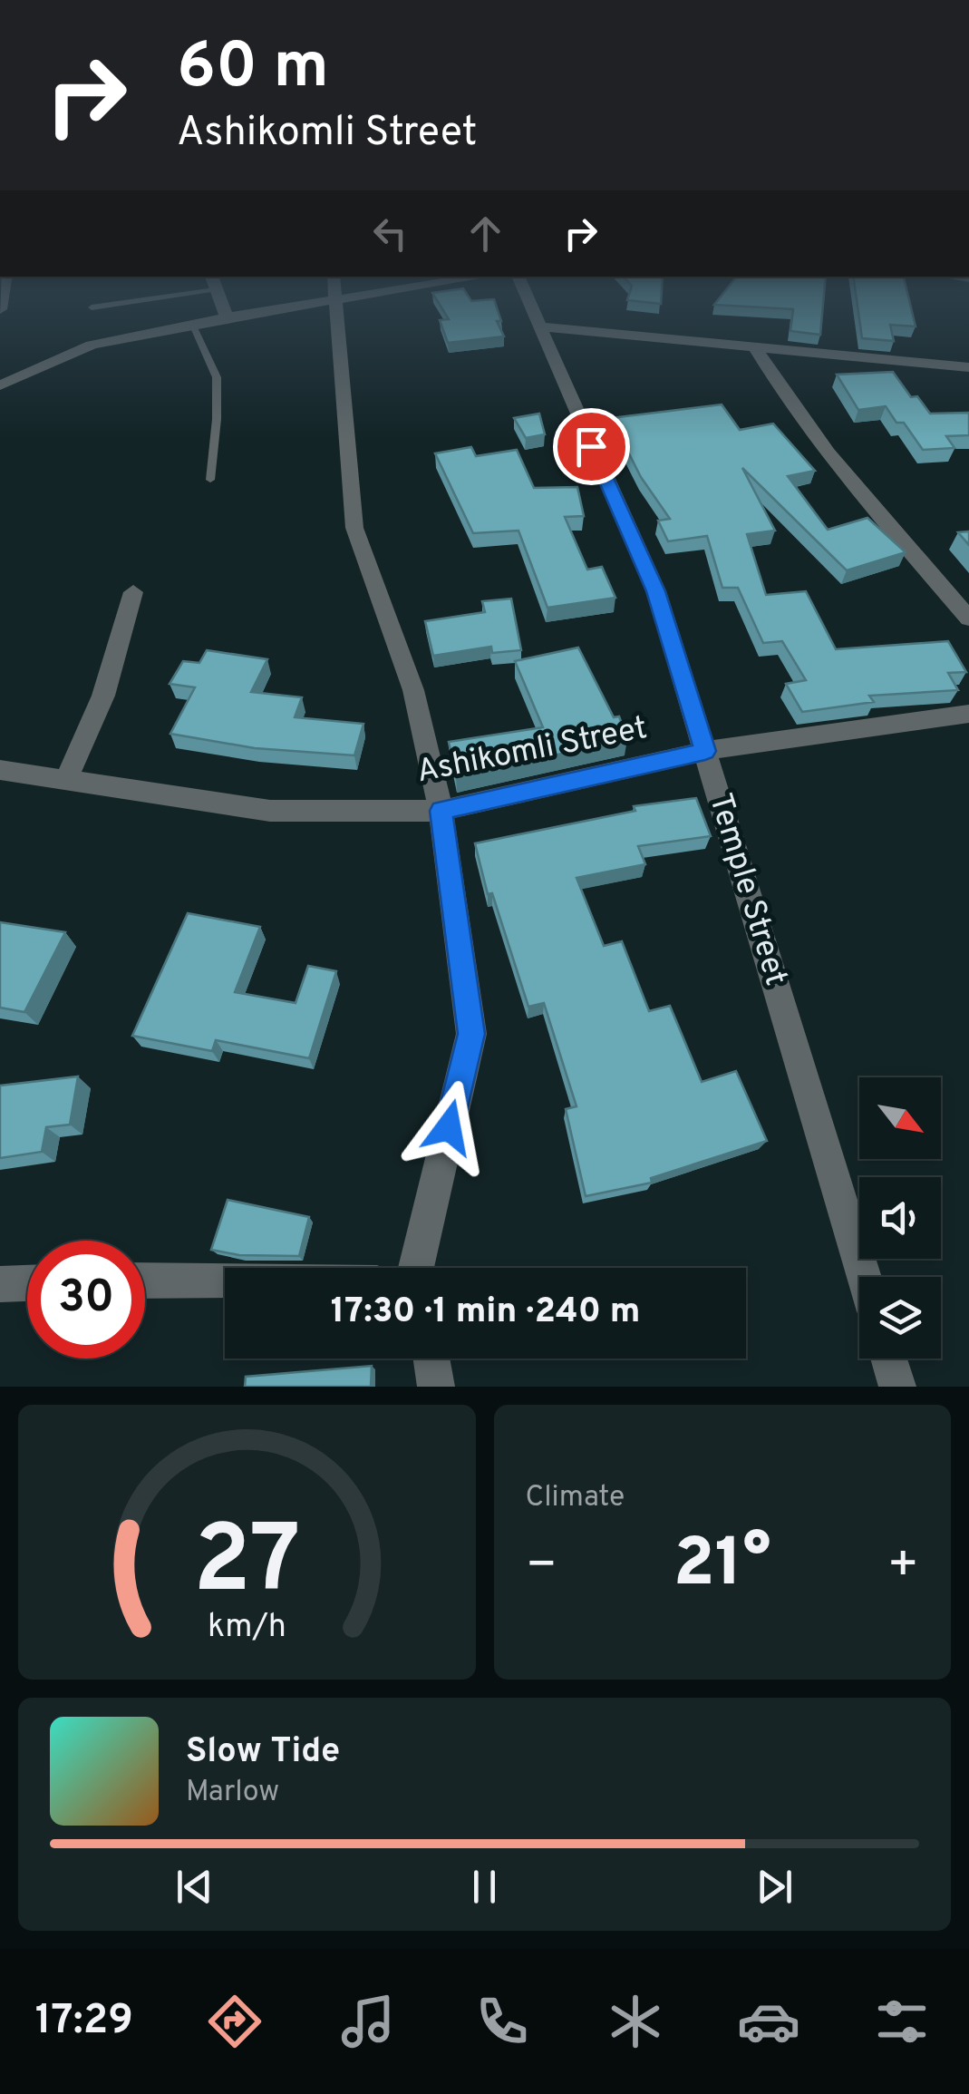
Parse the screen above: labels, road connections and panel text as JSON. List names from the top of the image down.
{
  "streets": {
    "street": ["Ashikomli Street", "Temple Street"]
  },
  "crossings": [
    ["Ashikomli Street", "Temple Street"]
  ],
  "north": "bottom right",
  "page": {
    "turn": ["60 m", "Ashikomli Street"],
    "limit": "30",
    "trip": "17:30 · 1 min · 240 m",
    "tile": "Climate",
    "heat": ["−", "21°", "+"],
    "song": ["Slow Tide", "Marlow"],
    "tabs": "17:29",
    "gauge": ["27", "km/h"]
  }
}
